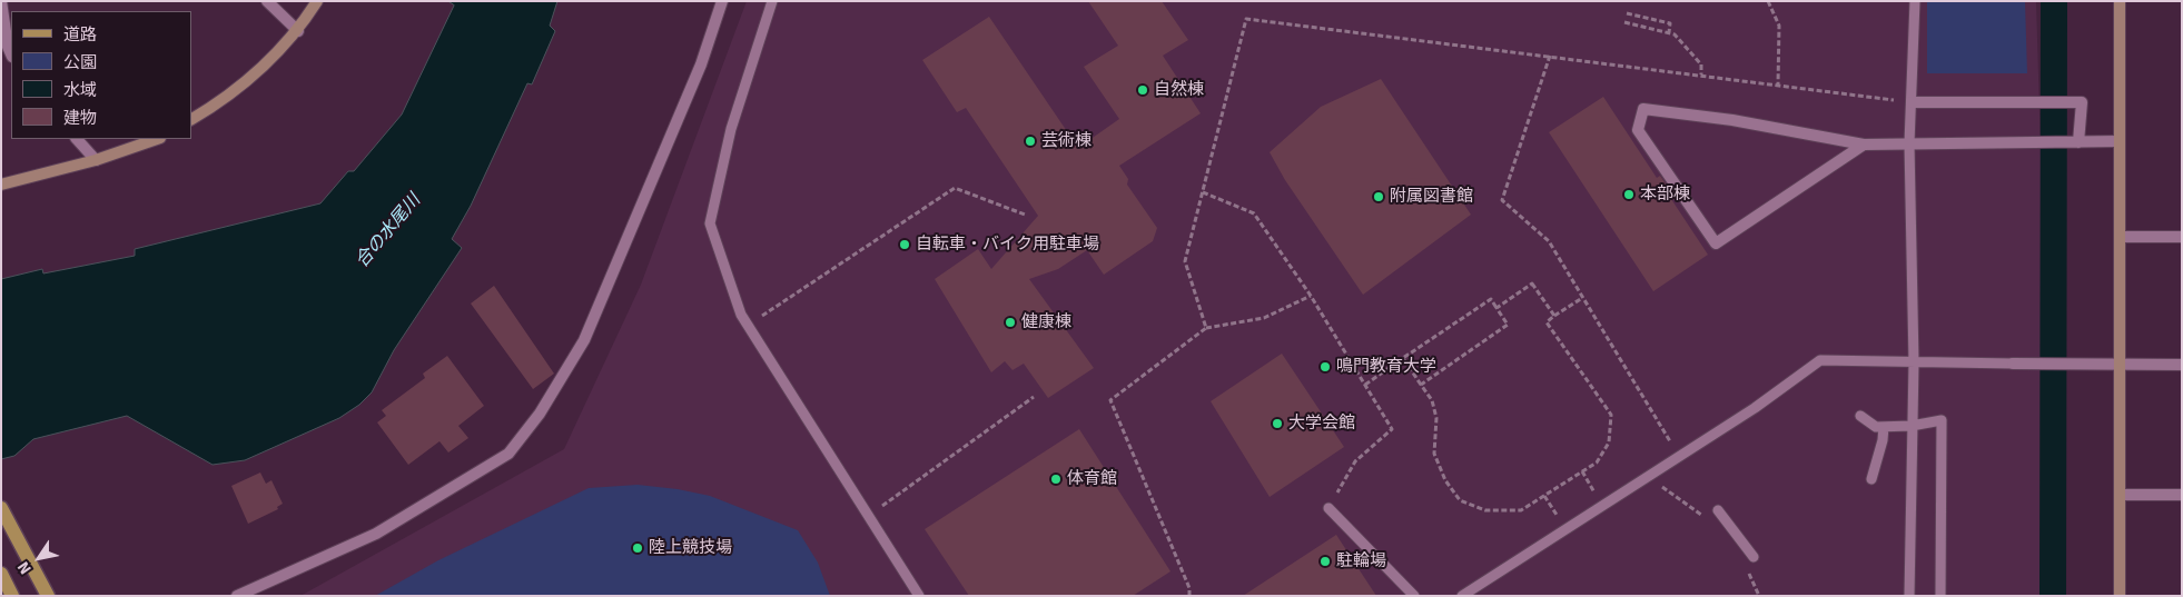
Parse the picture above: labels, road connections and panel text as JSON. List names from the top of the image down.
{
  "water": ["合の水尾川"],
  "places": [
    "自然棟",
    "芸術棟",
    "本部棟",
    "附属図書館",
    "自転車・バイク用駐車場",
    "健康棟",
    "鳴門教育大学",
    "大学会館",
    "体育館",
    "陸上競技場",
    "駐輪場"
  ],
  "legend": [
    "道路",
    "公園",
    "水域",
    "建物"
  ],
  "north": "bottom left"
}
